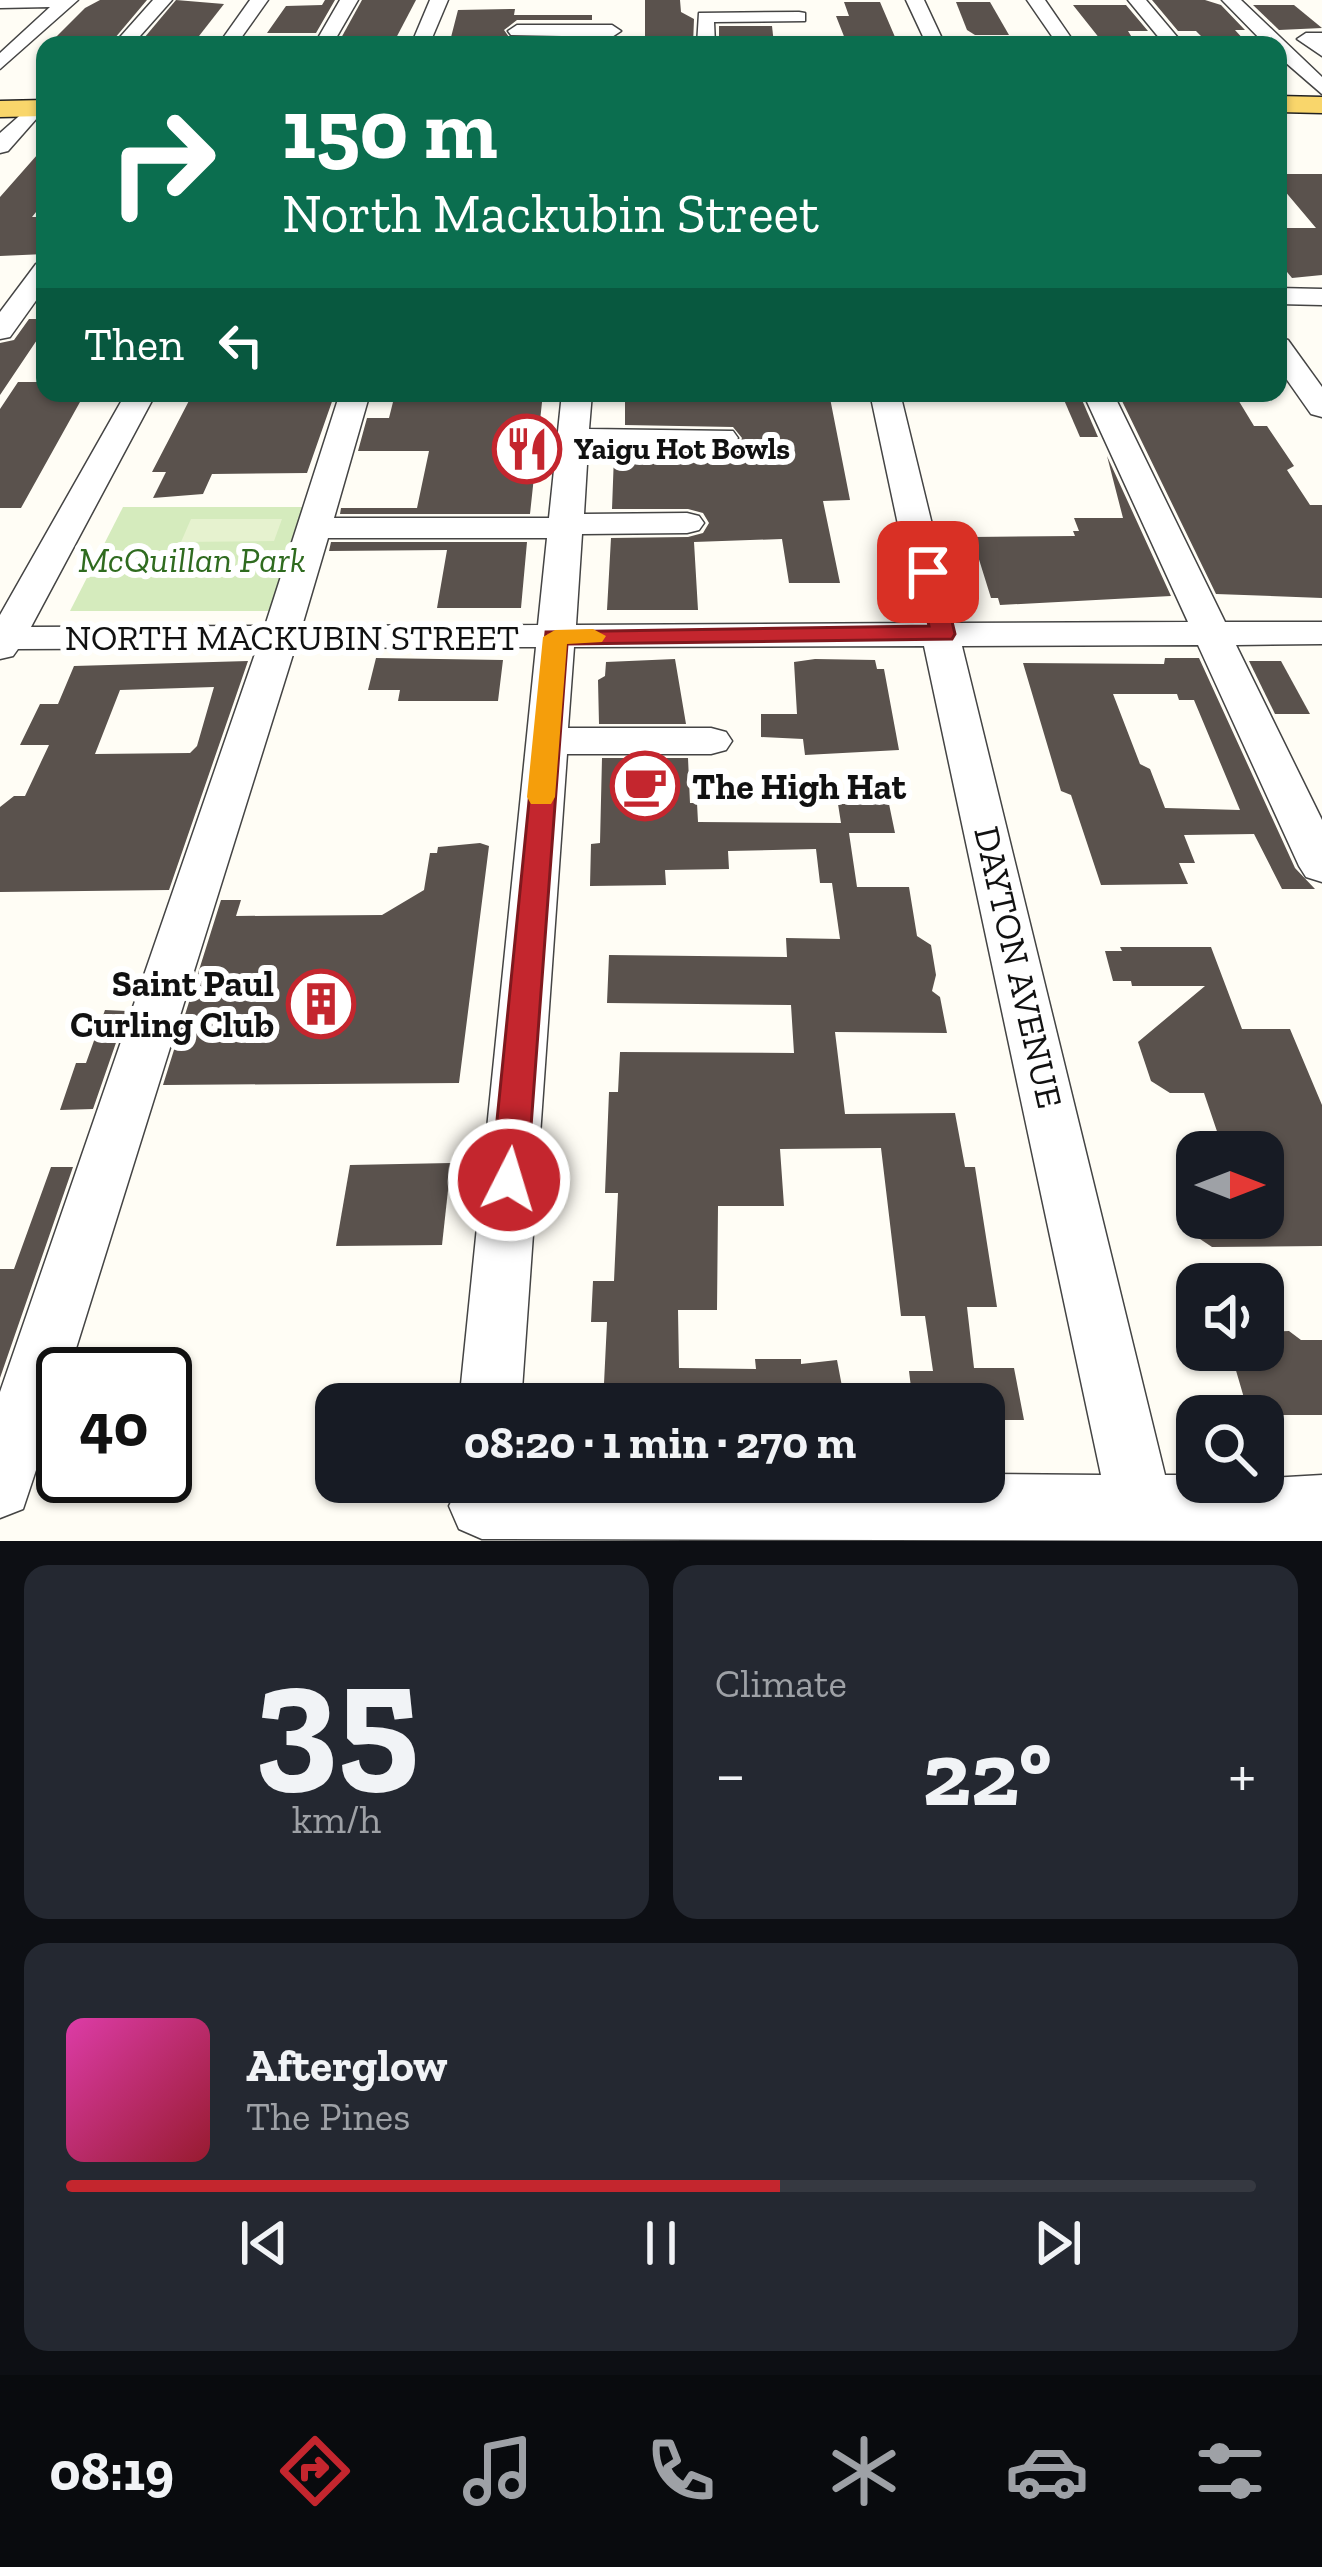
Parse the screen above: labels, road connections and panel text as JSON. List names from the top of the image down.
{
  "streets": {
    "street": ["NORTH MACKUBIN STREET", "DAYTON AVENUE"]
  },
  "crossings": [
    ["NORTH MACKUBIN STREET", "DAYTON AVENUE"]
  ],
  "parks": ["McQuillan Park"],
  "places": {
    "restaurant": ["Yaigu Hot Bowls"],
    "cafe": ["The High Hat"],
    "building": ["Saint Paul Curling Club"]
  },
  "north": "right",
  "page": {
    "turn": ["150 m", "North Mackubin Street"],
    "then": "Then",
    "limit": "40",
    "trip": "08:20 · 1 min · 270 m",
    "tile": [
      ["35", "km/h"],
      "Climate"
    ],
    "heat": ["−", "22°", "+"],
    "song": ["Afterglow", "The Pines"],
    "tabs": "08:19"
  }
}
